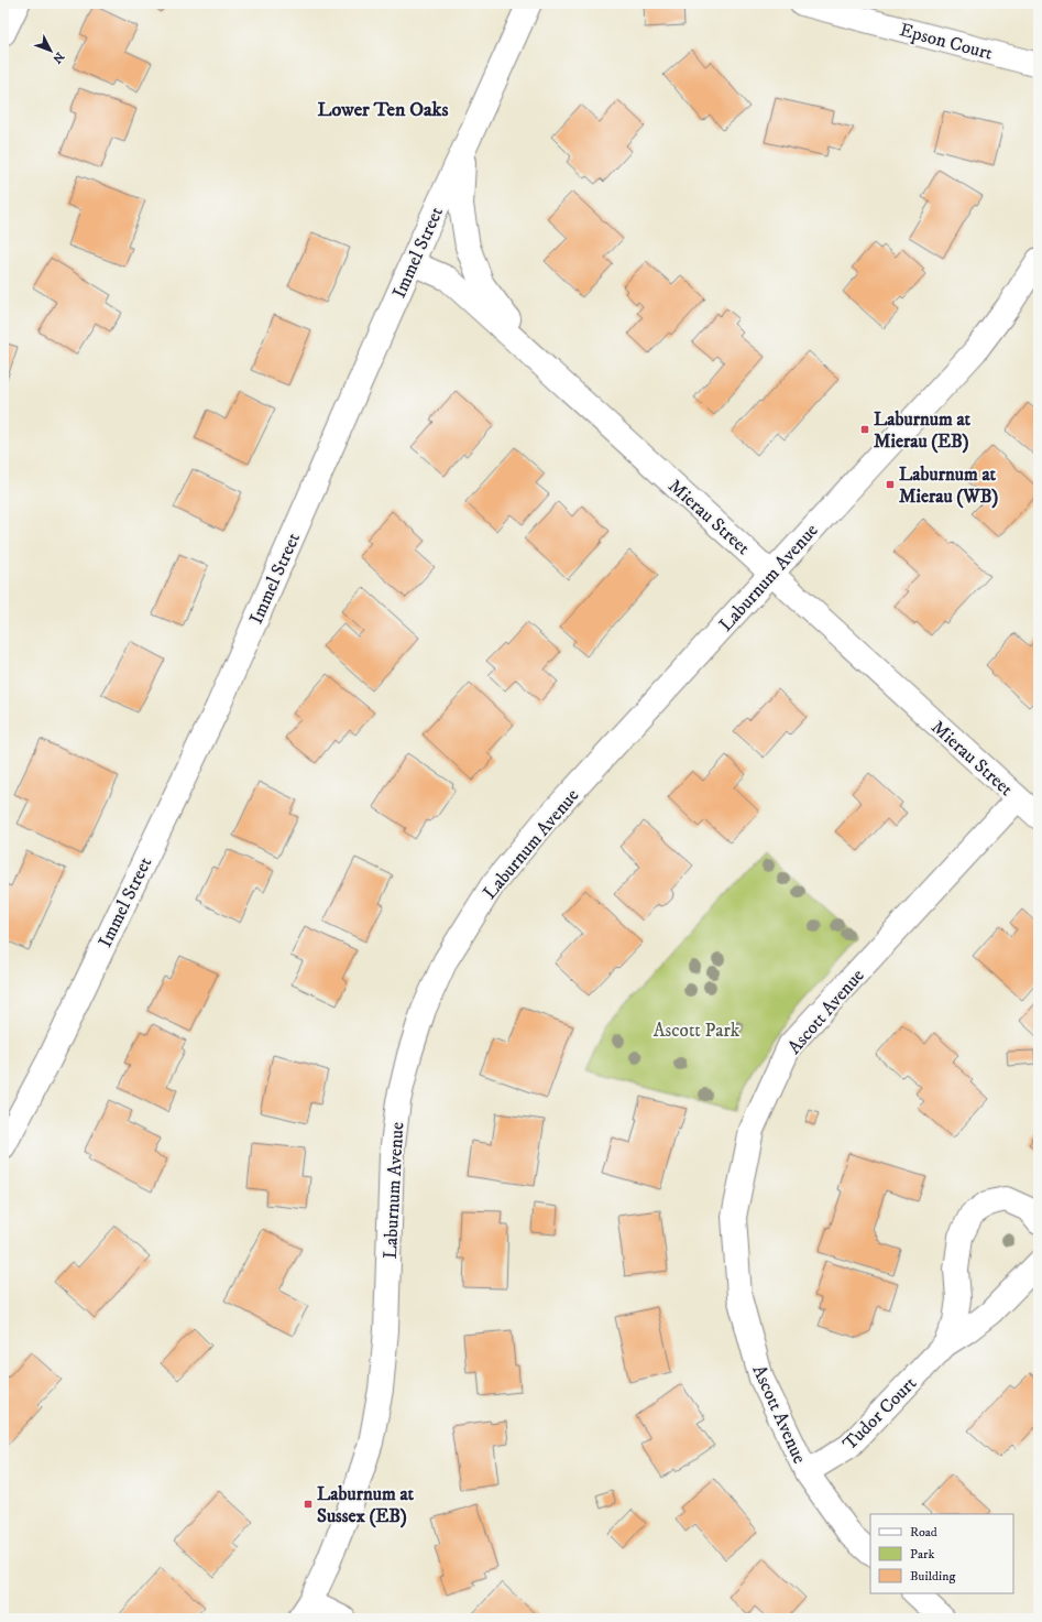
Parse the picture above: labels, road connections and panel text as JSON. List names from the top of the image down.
{
  "streets": {
    "street": [
      "Epson Court",
      "Immel Street",
      "Mierau Street",
      "Laburnum Avenue",
      "Ascott Avenue",
      "Tudor Court"
    ]
  },
  "crossings": [
    ["Immel Street", "Mierau Street"],
    ["Mierau Street", "Laburnum Avenue"],
    ["Mierau Street", "Ascott Avenue"],
    ["Ascott Avenue", "Tudor Court"]
  ],
  "districts": ["Lower Ten Oaks"],
  "parks": ["Ascott Park"],
  "places": {
    "transit": ["Laburnum at Mierau (EB)", "Laburnum at Mierau (WB)", "Laburnum at Sussex (EB)"]
  },
  "legend": ["Road", "Park", "Building"],
  "north": "bottom right"
}
